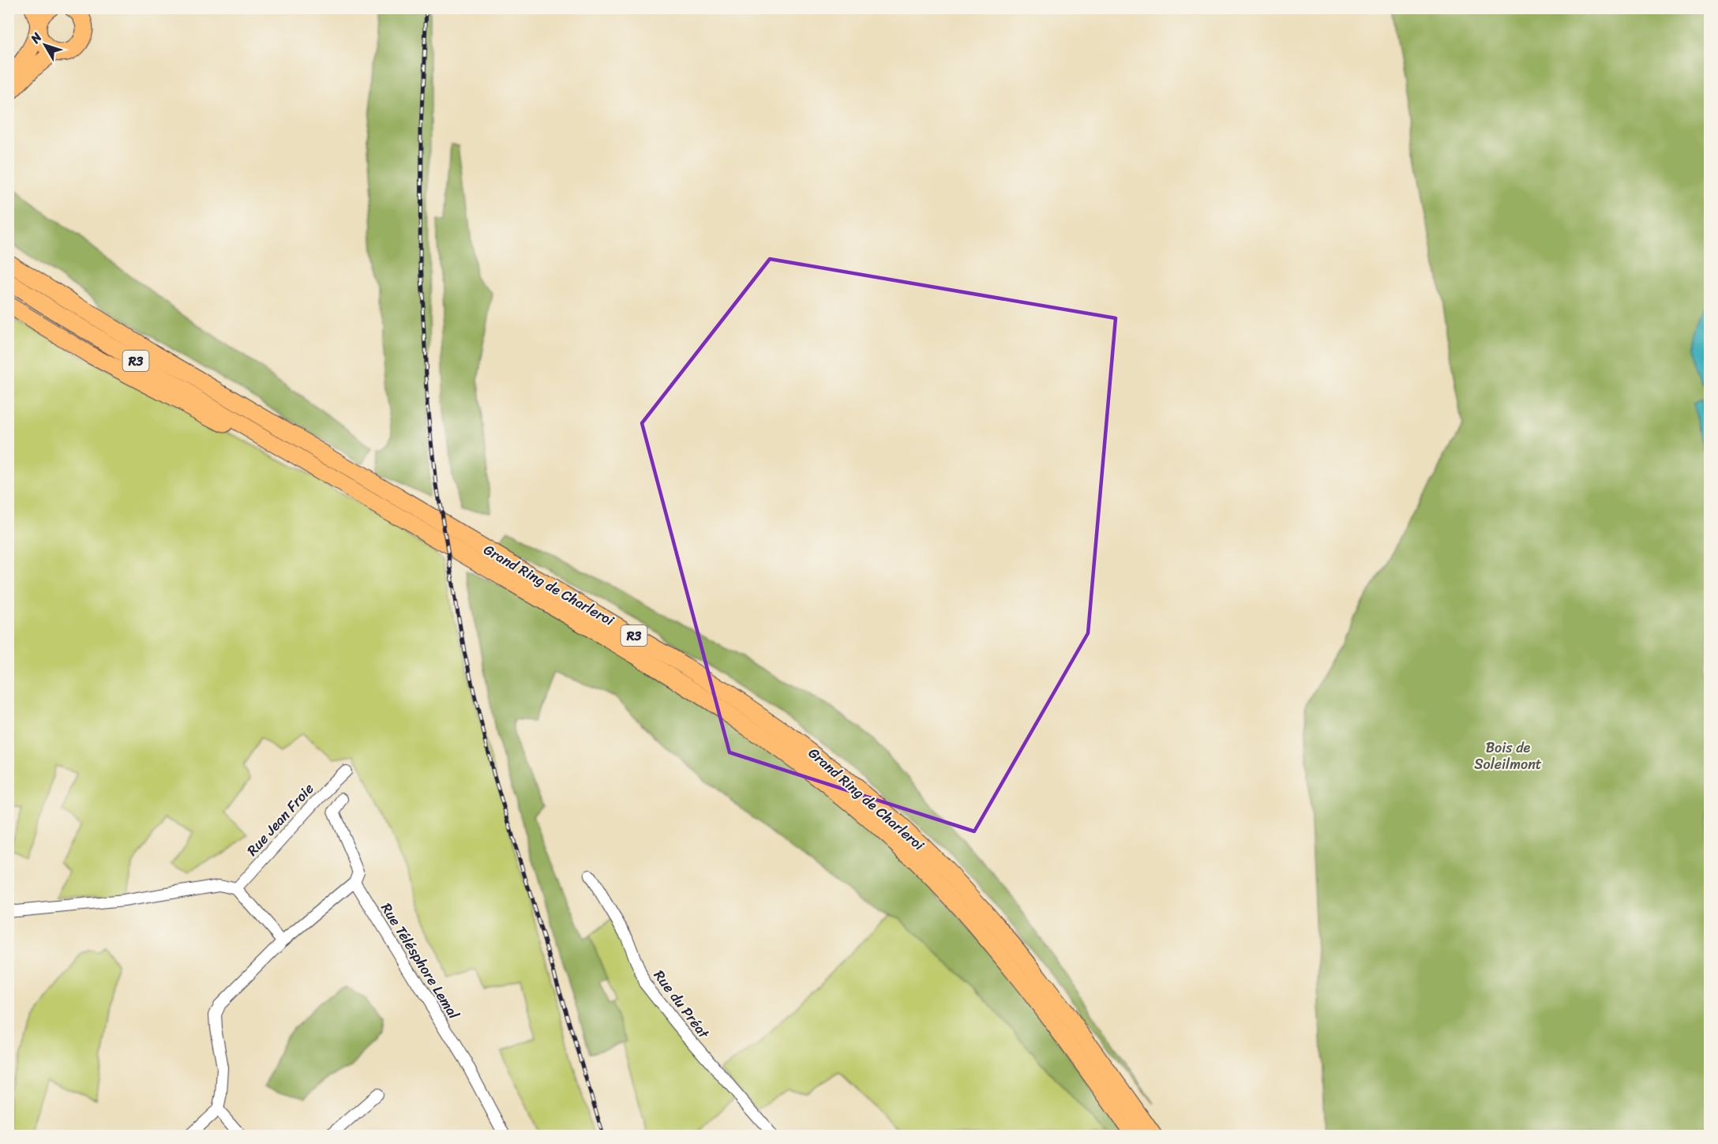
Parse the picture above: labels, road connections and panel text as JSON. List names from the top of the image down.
{
  "streets": {
    "highway": ["R3", "Grand Ring de Charleroi"],
    "street": ["Rue Jean Froie", "Rue Télésphore Lemal", "Rue du Préat"]
  },
  "parks": ["Bois de Soleilmont"],
  "north": "top left"
}
